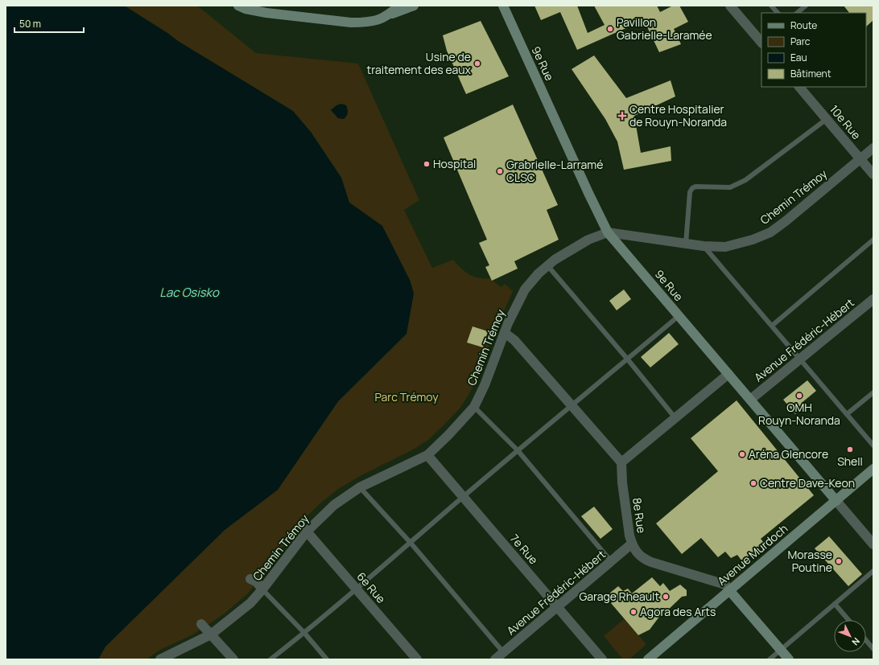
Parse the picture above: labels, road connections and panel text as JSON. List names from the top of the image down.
{
  "streets": {
    "street": [
      "9e Rue",
      "10e Rue",
      "Chemin Trémoy",
      "Avenue Frédéric-Hébert",
      "8e Rue",
      "7e Rue",
      "Avenue Murdoch",
      "6e Rue"
    ]
  },
  "crossings": [
    ["9e Rue", "Chemin Trémoy"],
    ["9e Rue", "Avenue Frédéric-Hébert"],
    ["9e Rue", "Avenue Murdoch"],
    ["10e Rue", "Chemin Trémoy"],
    ["Chemin Trémoy", "7e Rue"],
    ["Chemin Trémoy", "6e Rue"],
    ["Avenue Frédéric-Hébert", "8e Rue"],
    ["Avenue Frédéric-Hébert", "7e Rue"],
    ["8e Rue", "Avenue Murdoch"]
  ],
  "water": ["Lac Osisko"],
  "parks": ["Parc Trémoy"],
  "places": {
    "other": [
      "Pavillon Gabrielle-Laramée",
      "Usine de traitement des eaux",
      "Hospital",
      "Grabrielle-Larramé CLSC",
      "OMH Rouyn-Noranda",
      "Shell",
      "Aréna Glencore",
      "Centre Dave-Keon",
      "Morasse Poutine",
      "Garage Rheault",
      "Agora des Arts"
    ],
    "health": ["Centre Hospitalier de Rouyn-Noranda"]
  },
  "legend": [
    "Route",
    "Parc",
    "Eau",
    "Bâtiment"
  ],
  "scale_bar": "50 m",
  "north": "bottom right"
}
